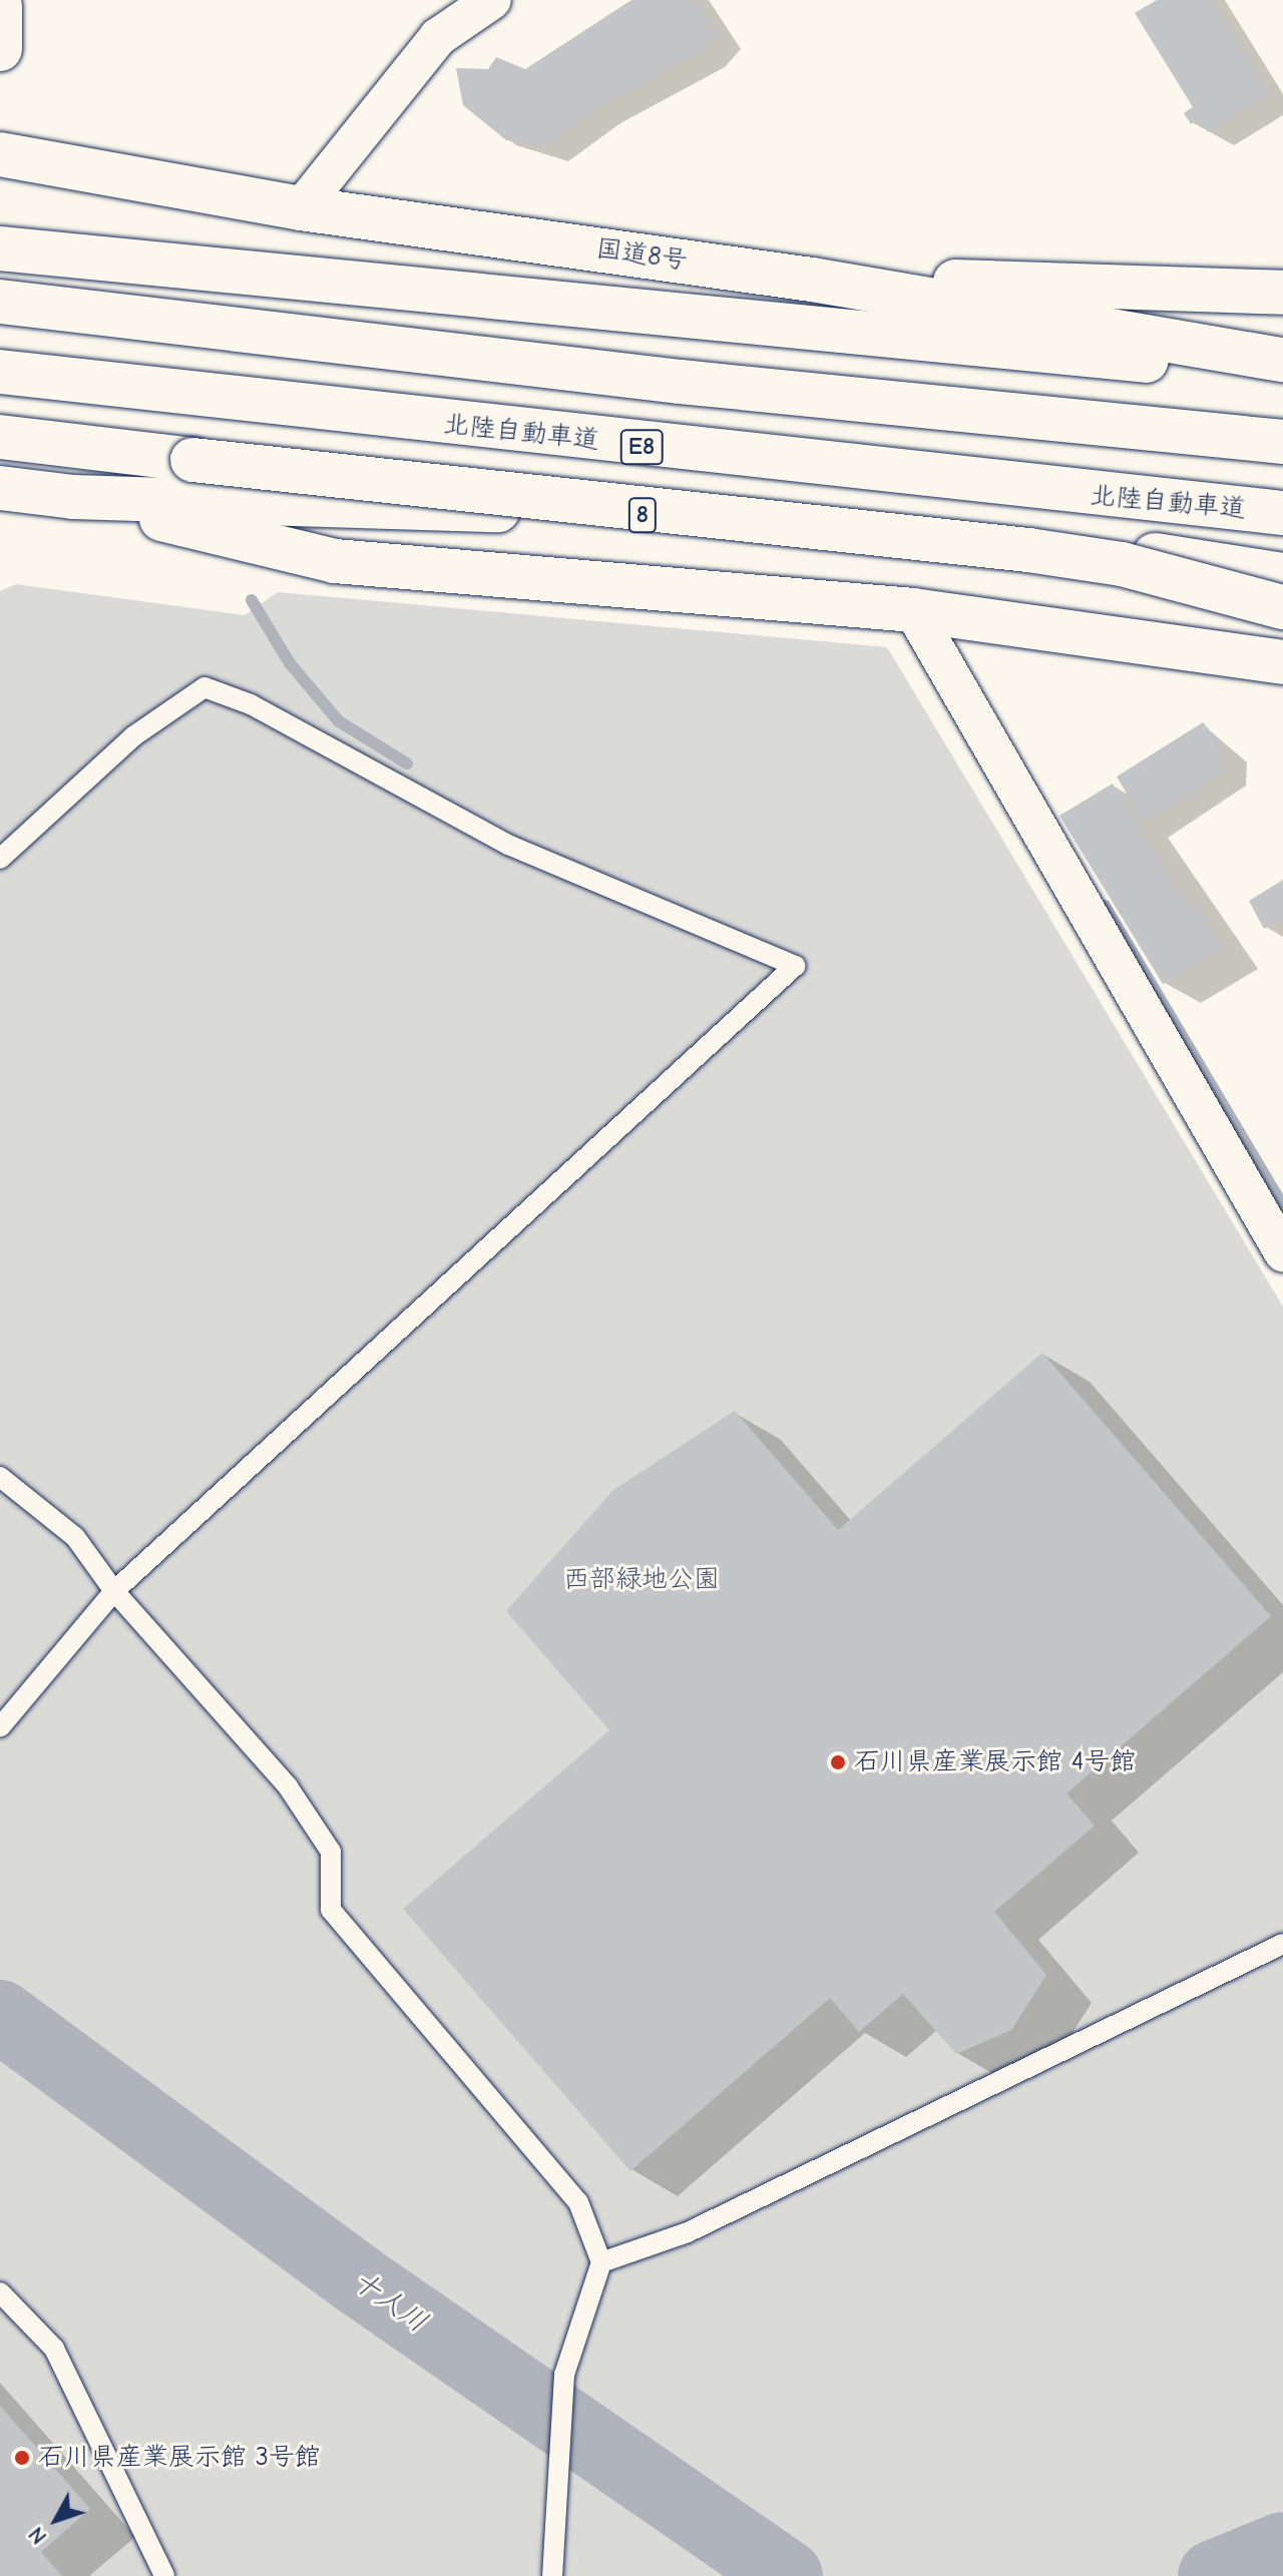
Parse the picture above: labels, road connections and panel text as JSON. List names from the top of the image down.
{
  "streets": {
    "main road": [
      "国道8号",
      "北陸自動車道",
      "E8",
      "8"
    ]
  },
  "water": ["十人川"],
  "parks": ["西部緑地公園"],
  "places": ["石川県産業展示館 4号館", "石川県産業展示館 3号館"],
  "north": "bottom left"
}
